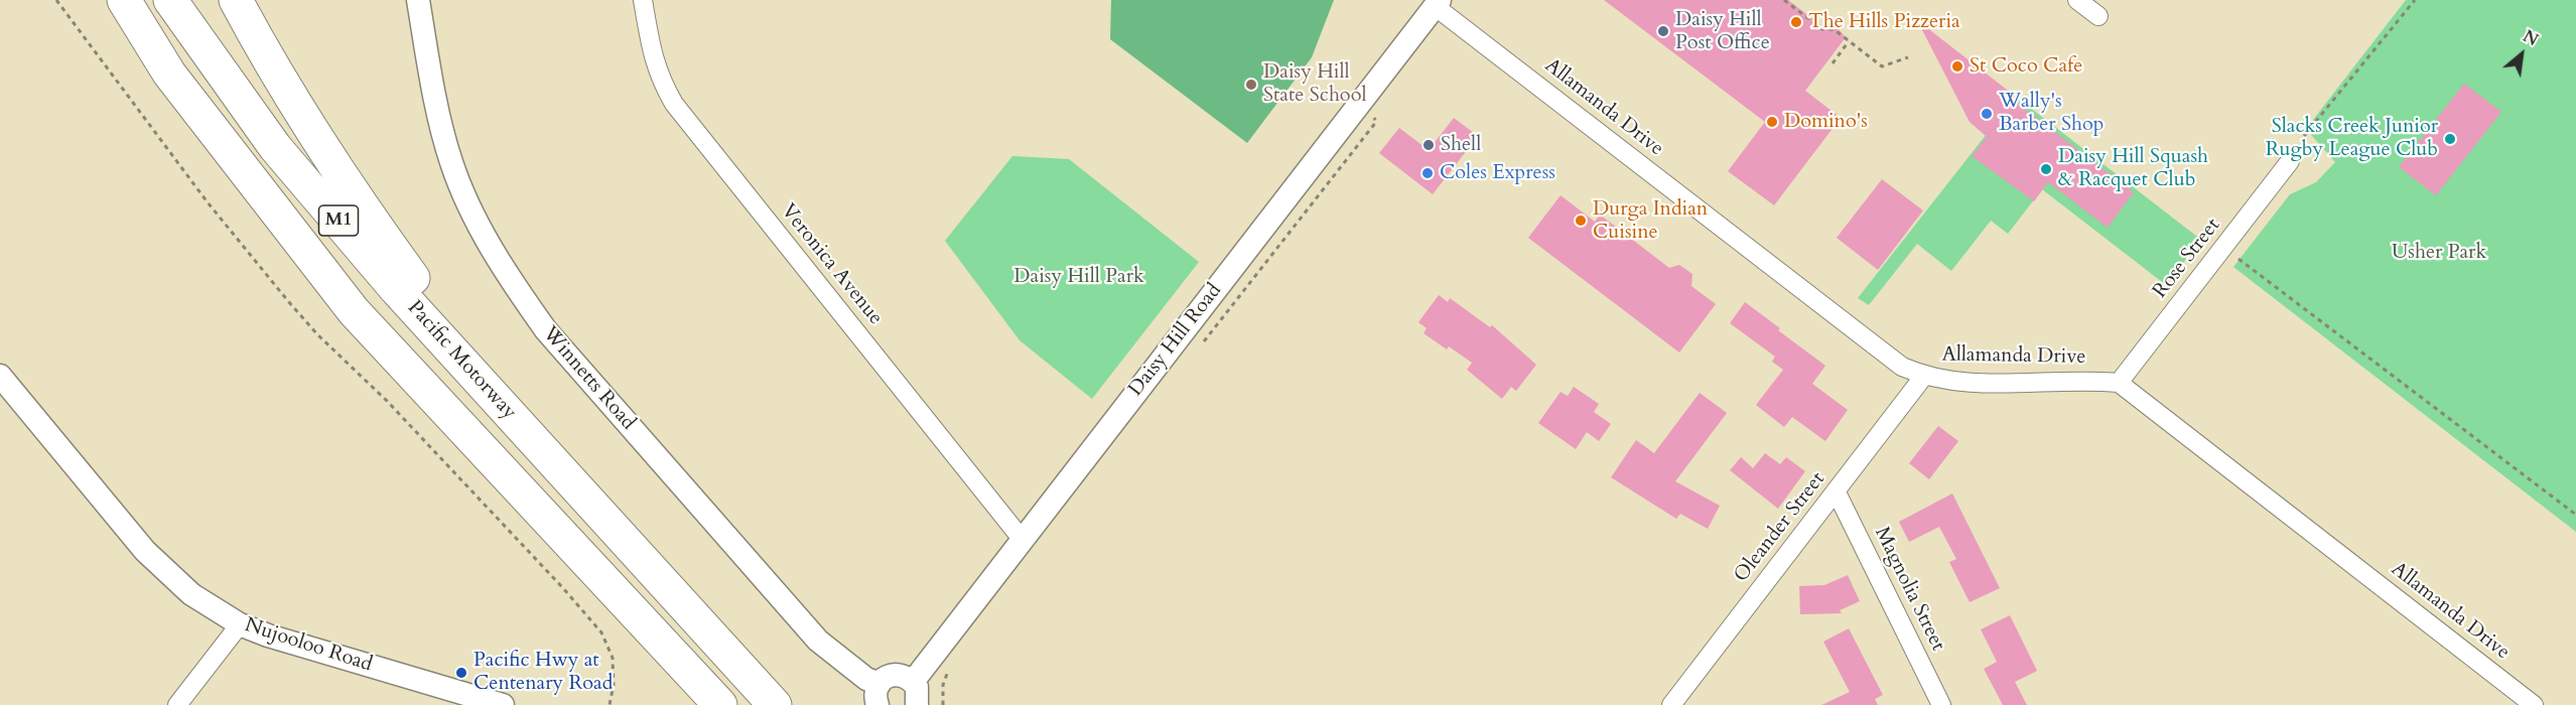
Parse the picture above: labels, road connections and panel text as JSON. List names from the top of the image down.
{
  "streets": {
    "highway": ["M1", "Pacific Motorway"],
    "street": [
      "Allamanda Drive",
      "Rose Street",
      "Veronica Avenue",
      "Daisy Hill Road",
      "Winnetts Road",
      "Oleander Street",
      "Magnolia Street",
      "Nujooloo Road"
    ]
  },
  "crossings": [
    ["Allamanda Drive", "Rose Street"],
    ["Allamanda Drive", "Daisy Hill Road"],
    ["Allamanda Drive", "Oleander Street"],
    ["Veronica Avenue", "Daisy Hill Road"],
    ["Oleander Street", "Magnolia Street"]
  ],
  "parks": ["Usher Park", "Daisy Hill Park"],
  "places": [
    "The Hills Pizzeria",
    "Daisy Hill Post Office",
    "St Coco Cafe",
    "Daisy Hill State School",
    "Wally's Barber Shop",
    "Domino's",
    "Slacks Creek Junior Rugby League Club",
    "Shell",
    "Daisy Hill Squash & Racquet Club",
    "Coles Express",
    "Durga Indian Cuisine",
    "Pacific Hwy at Centenary Road"
  ],
  "north": "top right"
}
